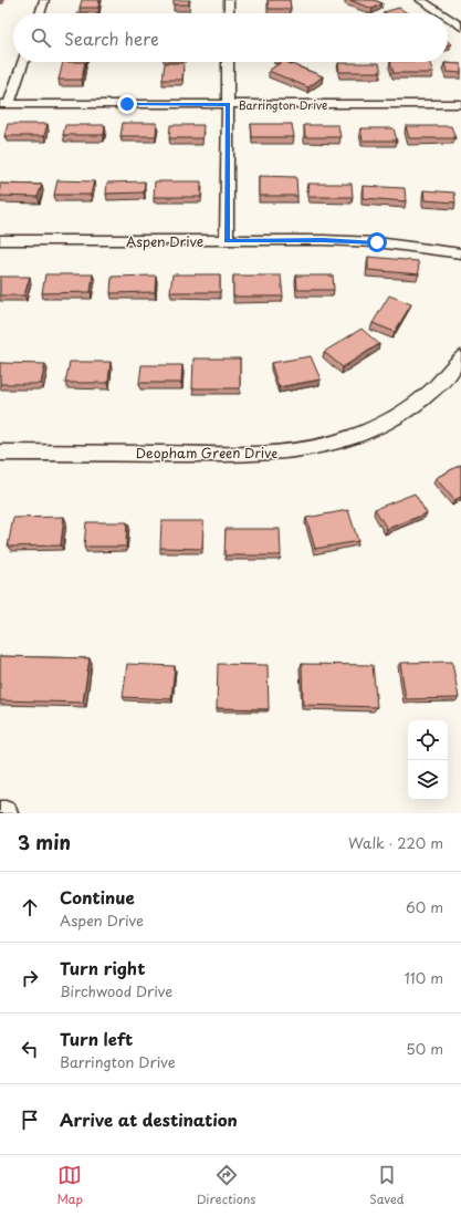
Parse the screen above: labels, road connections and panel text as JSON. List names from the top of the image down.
{
  "streets": {
    "street": ["Barrington Drive", "Aspen Drive", "Deopham Green Drive"]
  },
  "page": {
    "search": "Search here",
    "heading": ["3 min", "Walk · 220 m"],
    "list": [
      ["Continue", "Aspen Drive", "60 m"],
      ["Turn right", "Birchwood Drive", "110 m"],
      ["Turn left", "Barrington Drive", "50 m"],
      "Arrive at destination"
    ],
    "nav": ["Map", "Directions", "Saved"]
  }
}
